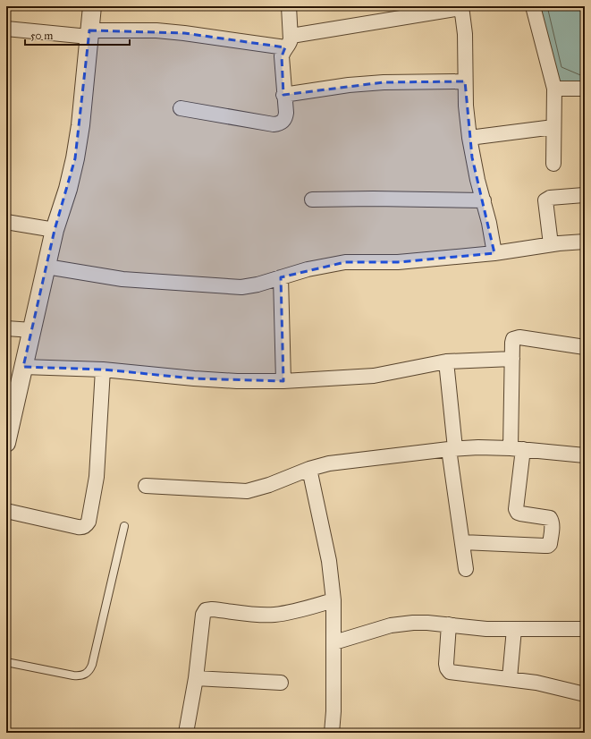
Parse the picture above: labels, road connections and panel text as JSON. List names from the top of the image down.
{
  "scale_bar": "50 m"
}
